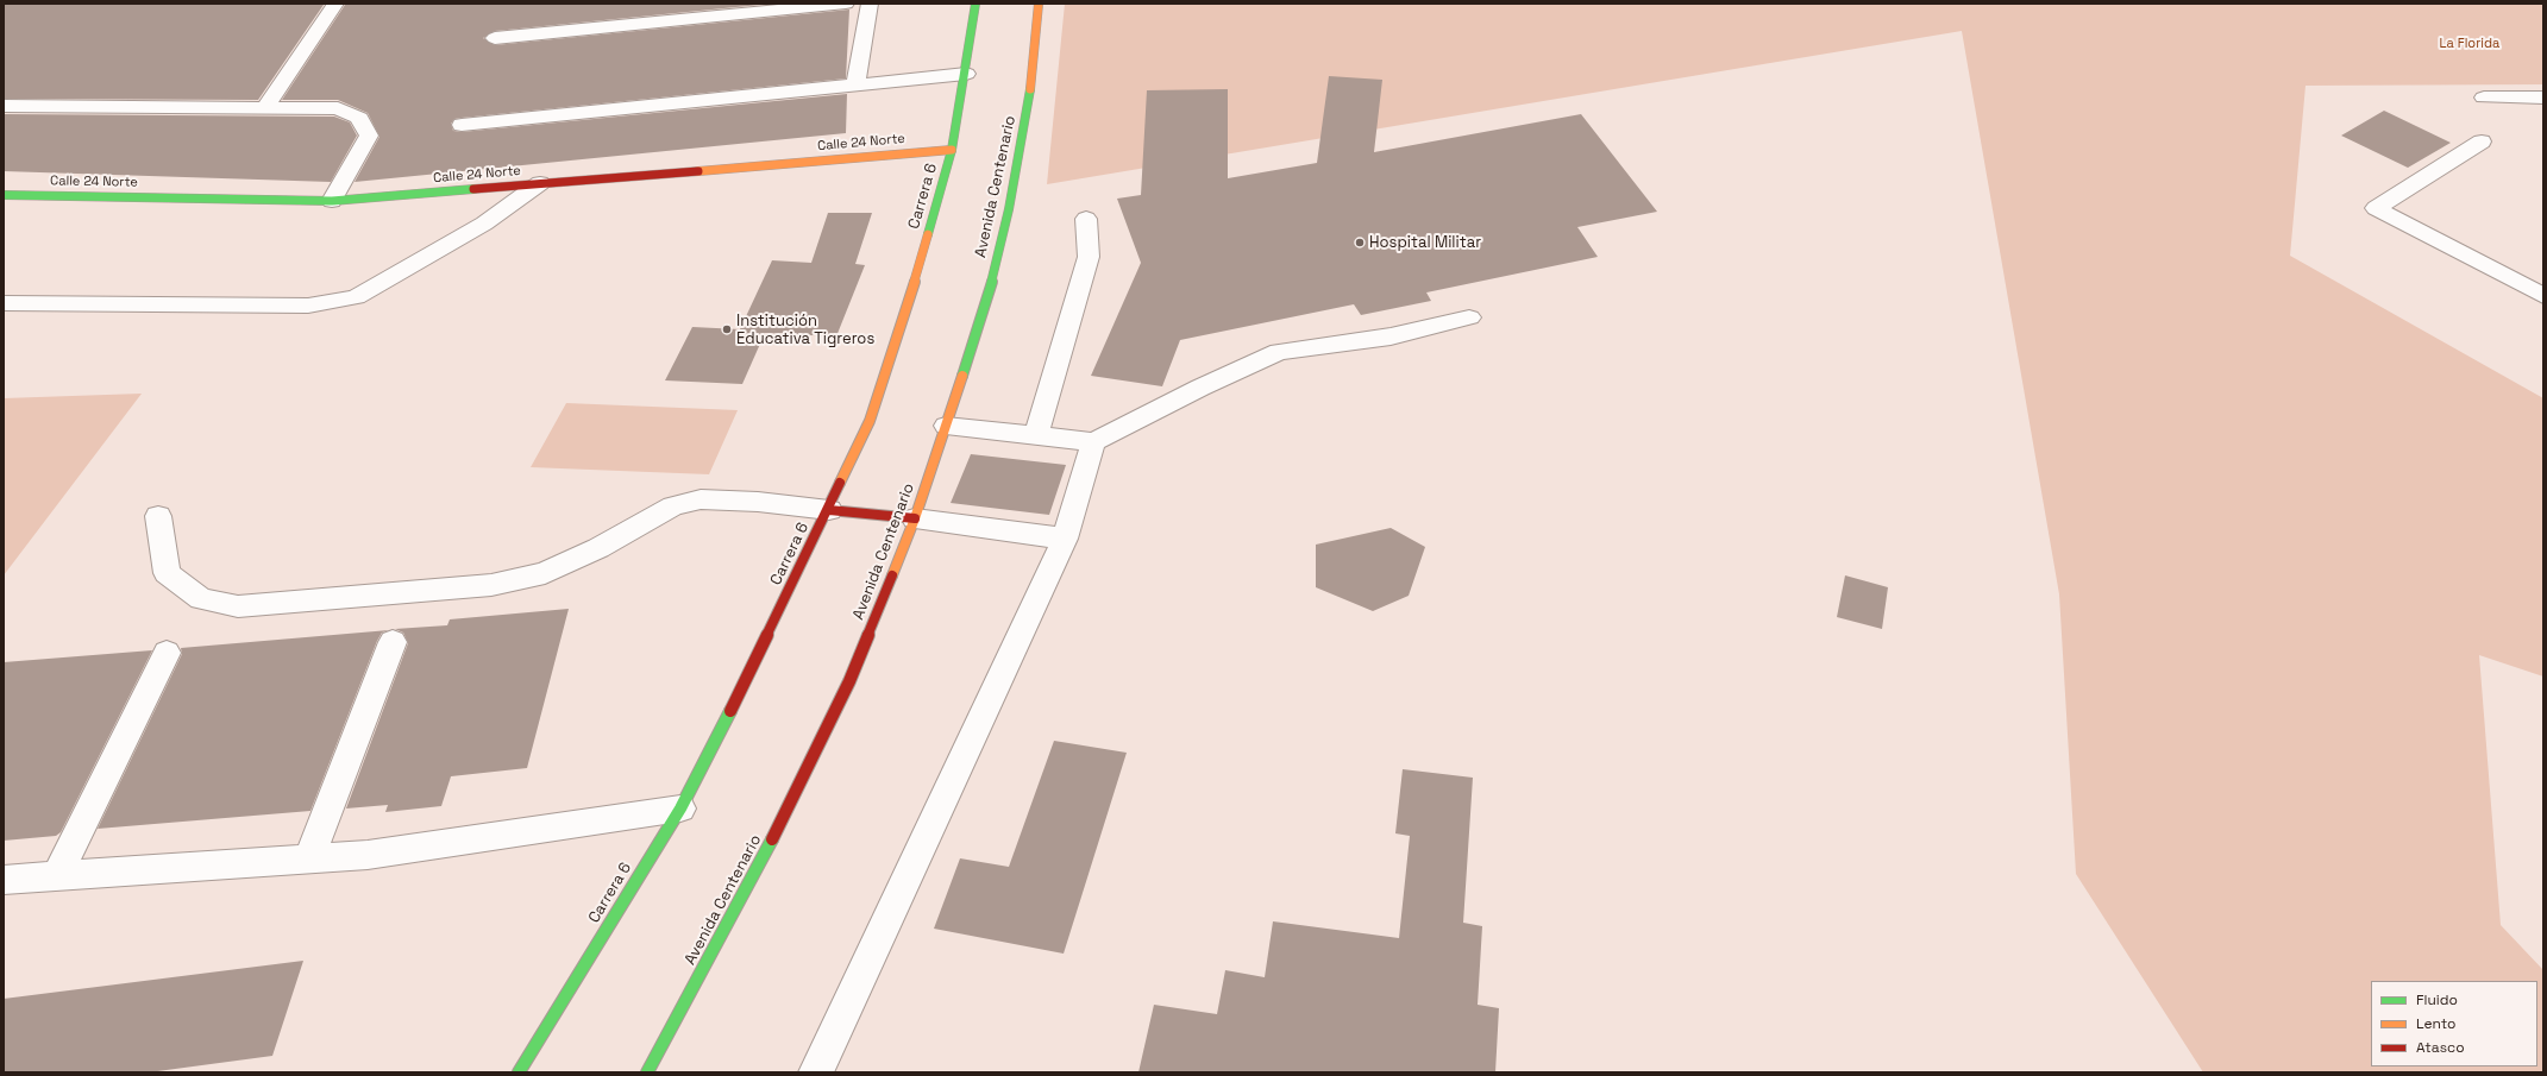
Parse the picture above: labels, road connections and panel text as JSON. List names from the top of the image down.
{
  "streets": {
    "main road": ["Calle 24 Norte", "Avenida Centenario", "Carrera 6"]
  },
  "crossings": [
    ["Calle 24 Norte", "Carrera 6"]
  ],
  "parks": ["La Florida"],
  "places": ["Hospital Militar", "Institución Educativa Tigreros"],
  "legend": ["Fluido", "Lento", "Atasco"]
}
